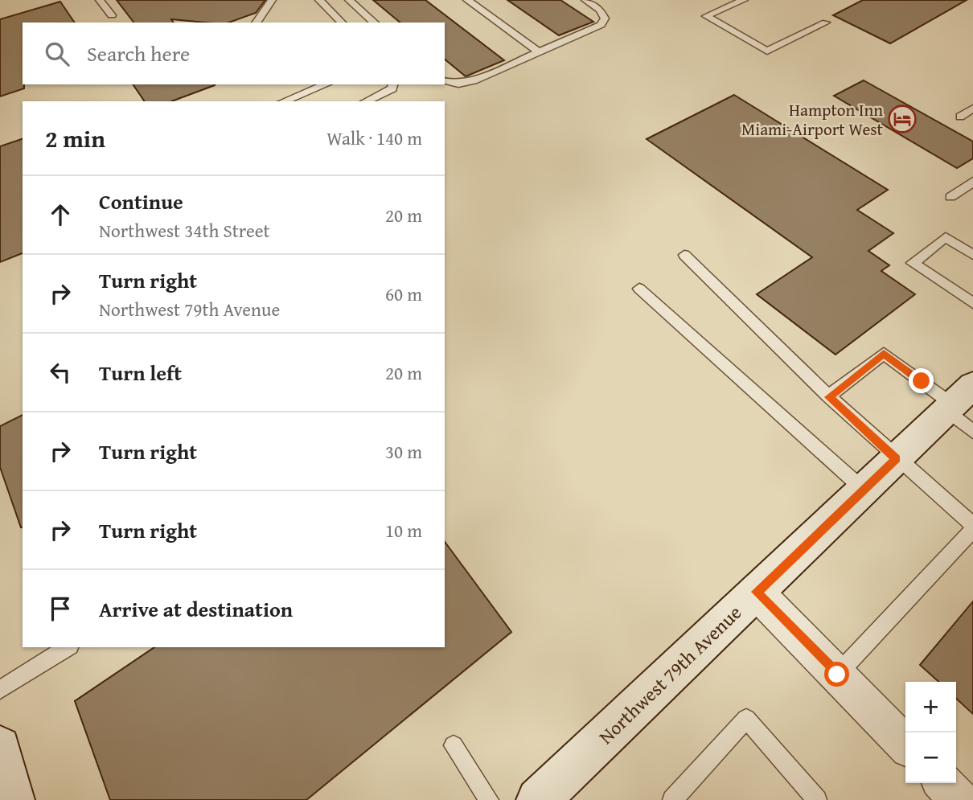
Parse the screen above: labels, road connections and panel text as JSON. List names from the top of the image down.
{
  "streets": {
    "main road": ["Northwest 79th Avenue"]
  },
  "places": {
    "hotel": ["Hampton Inn Miami-Airport West"]
  },
  "page": {
    "search": "Search here",
    "heading": ["2 min", "Walk · 140 m"],
    "list": [
      ["Continue", "Northwest 34th Street", "20 m"],
      ["Turn right", "Northwest 79th Avenue", "60 m"],
      ["Turn left", "20 m"],
      ["Turn right", "30 m"],
      ["Turn right", "10 m"],
      "Arrive at destination"
    ],
    "map_buttons": ["+", "−"]
  }
}
